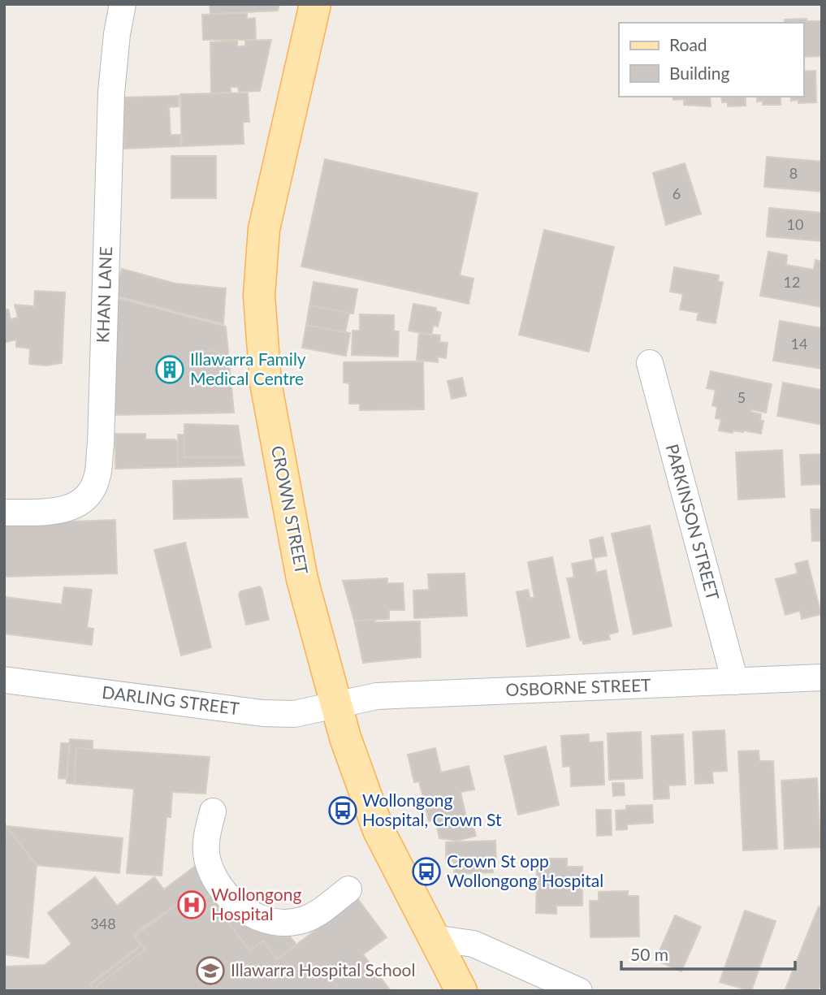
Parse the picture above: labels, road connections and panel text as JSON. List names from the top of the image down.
{
  "streets": {
    "main road": ["CROWN STREET"],
    "street": [
      "KHAN LANE",
      "PARKINSON STREET",
      "OSBORNE STREET",
      "DARLING STREET"
    ]
  },
  "crossings": [
    ["CROWN STREET", "OSBORNE STREET"],
    ["CROWN STREET", "DARLING STREET"],
    ["PARKINSON STREET", "OSBORNE STREET"],
    ["OSBORNE STREET", "DARLING STREET"]
  ],
  "places": {
    "building": ["Illawarra Family Medical Centre"],
    "bus stop": ["Wollongong Hospital, Crown St", "Crown St opp Wollongong Hospital"],
    "hospital": ["Wollongong Hospital"],
    "school or university": ["Illawarra Hospital School"]
  },
  "house_numbers": [
    "8",
    "6",
    "10",
    "12",
    "14",
    "5",
    "348"
  ],
  "legend": ["Road", "Building"],
  "scale_bar": "50 m"
}
